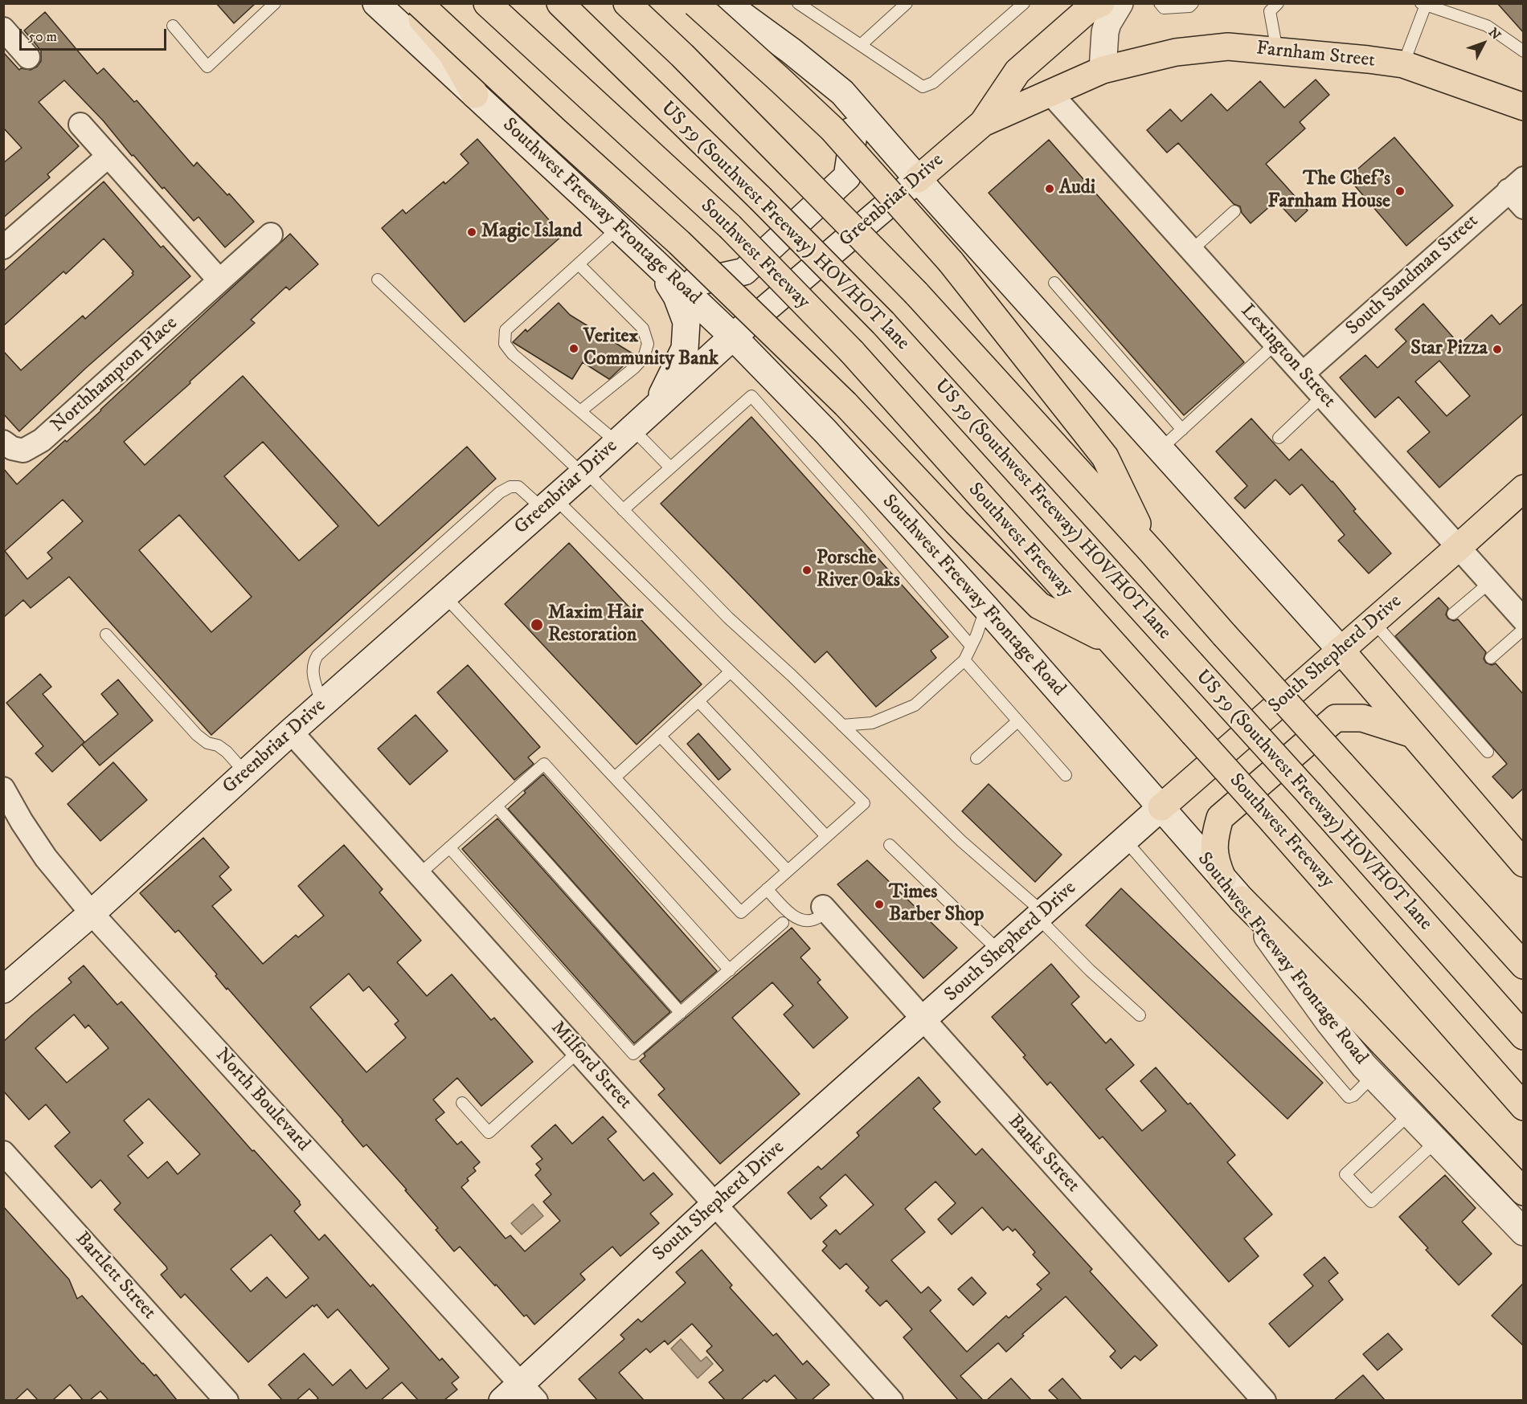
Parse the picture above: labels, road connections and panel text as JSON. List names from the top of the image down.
{
  "streets": {
    "main road": [
      "Farnham Street",
      "Greenbriar Drive",
      "Southwest Freeway Frontage Road",
      "US 59 (Southwest Freeway) HOV/HOT lane",
      "Southwest Freeway",
      "South Shepherd Drive"
    ],
    "street": [
      "South Sandman Street",
      "Lexington Street",
      "Northhampton Place",
      "Milford Street",
      "North Boulevard",
      "Banks Street",
      "Bartlett Street"
    ]
  },
  "crossings": [
    ["Farnham Street", "Greenbriar Drive"],
    ["Greenbriar Drive", "Southwest Freeway Frontage Road"],
    ["Greenbriar Drive", "Lexington Street"],
    ["Greenbriar Drive", "Milford Street"],
    ["Greenbriar Drive", "North Boulevard"],
    ["Southwest Freeway Frontage Road", "South Shepherd Drive"],
    ["South Sandman Street", "Lexington Street"],
    ["Lexington Street", "South Shepherd Drive"],
    ["South Shepherd Drive", "Milford Street"],
    ["South Shepherd Drive", "North Boulevard"],
    ["South Shepherd Drive", "Banks Street"]
  ],
  "places": [
    "Audi",
    "The Chef’s Farnham House",
    "Magic Island",
    "Veritex Community Bank",
    "Star Pizza",
    "Porsche River Oaks",
    "Maxim Hair Restoration",
    "Times Barber Shop"
  ],
  "scale_bar": "50 m",
  "north": "top right"
}
